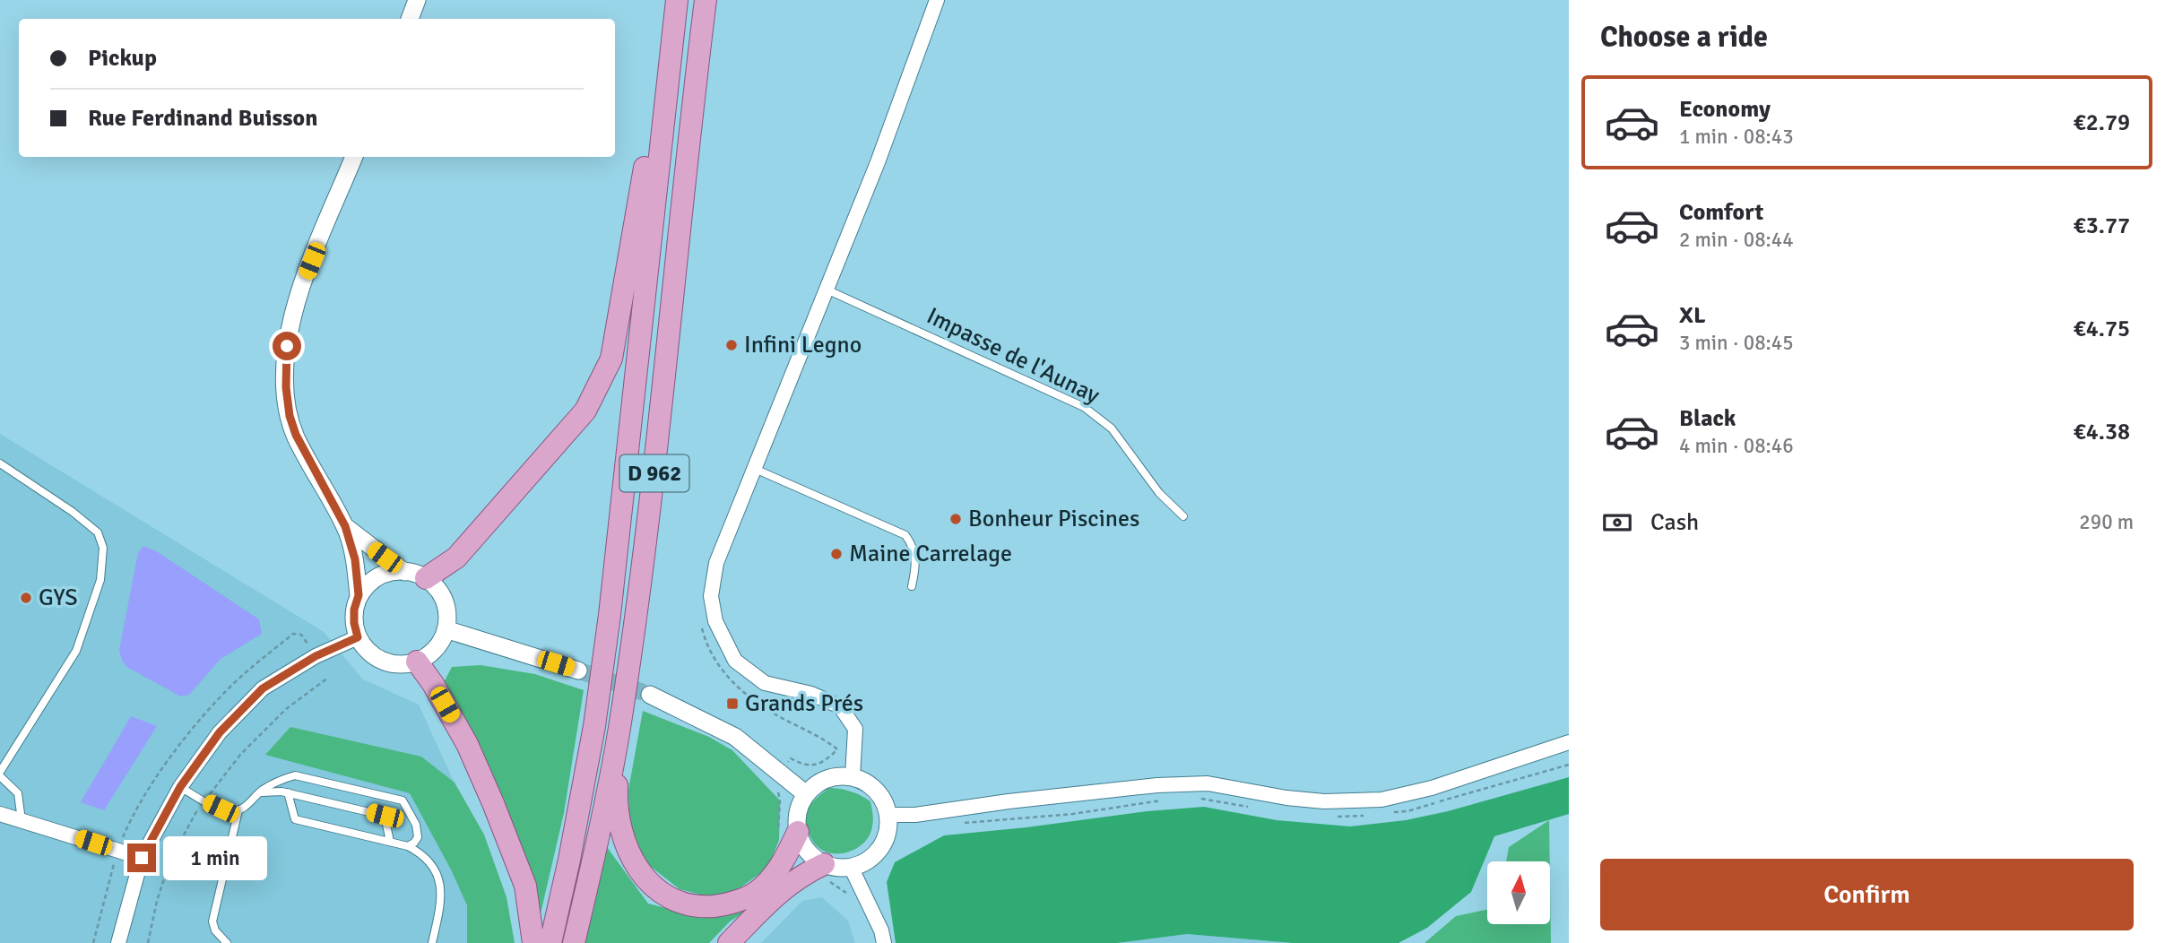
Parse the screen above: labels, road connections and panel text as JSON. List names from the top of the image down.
{
  "streets": {
    "main road": ["D 962"],
    "lane": ["Impasse de l'Aunay"]
  },
  "places": {
    "other": [
      "Infini Legno",
      "Bonheur Piscines",
      "Maine Carrelage",
      "GYS"
    ],
    "transit": ["Grands Prés"]
  },
  "north": "top",
  "page": {
    "heading": "Choose a ride",
    "banner": ["Pickup", "Rue Ferdinand Buisson"],
    "list": [
      {
        "name": "Economy",
        "note": "1 min · 08:43",
        "value": "€2.79"
      },
      {
        "name": "Comfort",
        "note": "2 min · 08:44",
        "value": "€3.77"
      },
      {
        "name": "XL",
        "note": "3 min · 08:45",
        "value": "€4.75"
      },
      {
        "name": "Black",
        "note": "4 min · 08:46",
        "value": "€4.38"
      }
    ],
    "pay": ["Cash", "290 m"],
    "bubble": "1 min",
    "buttons": "Confirm"
  }
}
